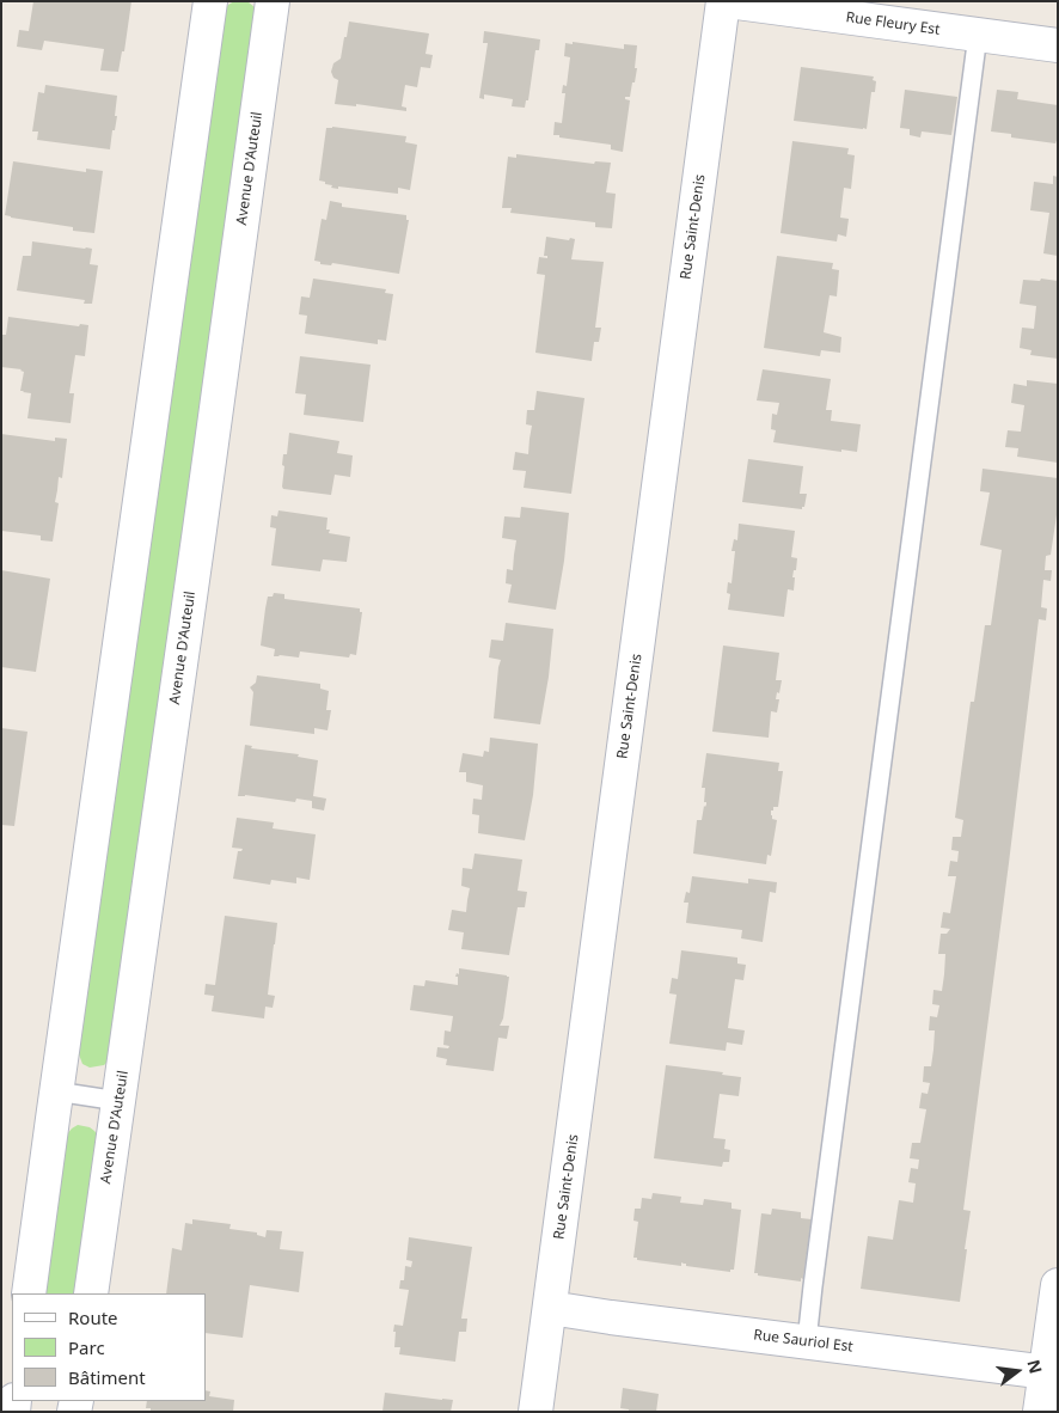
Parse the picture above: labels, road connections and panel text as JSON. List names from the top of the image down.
{
  "streets": {
    "street": [
      "Rue Fleury Est",
      "Avenue D'Auteuil",
      "Rue Saint-Denis",
      "Rue Sauriol Est"
    ]
  },
  "crossings": [
    ["Rue Saint-Denis", "Rue Sauriol Est"]
  ],
  "legend": ["Route", "Parc", "Bâtiment"],
  "north": "right"
}
